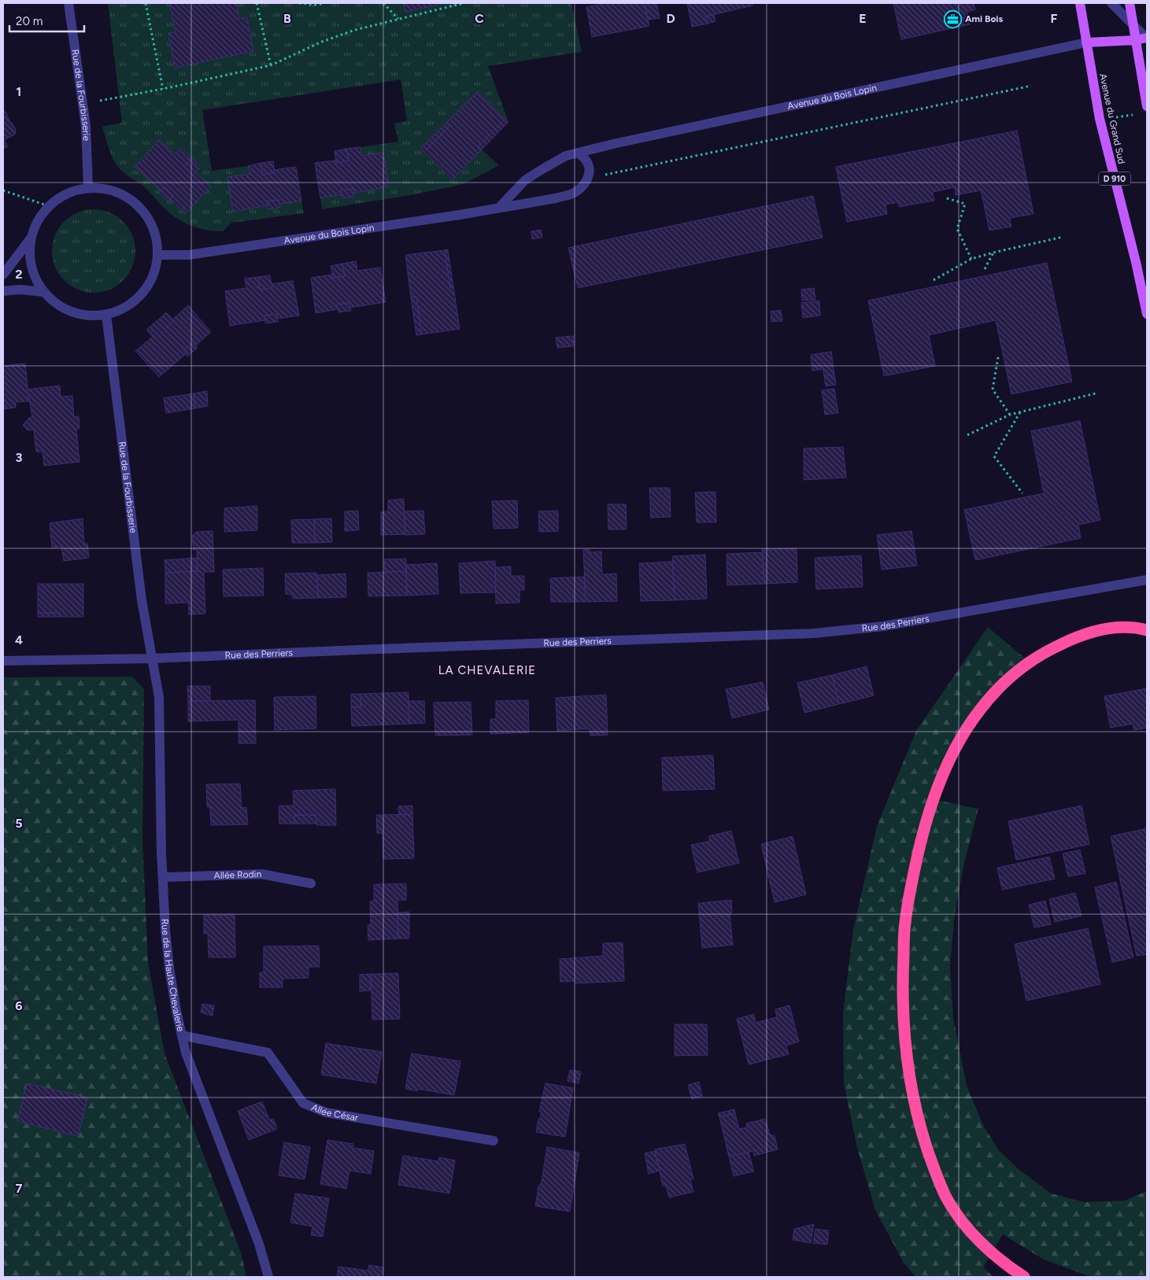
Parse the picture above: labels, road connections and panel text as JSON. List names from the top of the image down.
{
  "streets": {
    "main road": ["Avenue du Grand Sud", "D 910"],
    "street": [
      "Rue de la Fourbisserie",
      "Avenue du Bois Lopin",
      "Rue des Perriers",
      "Allée Rodin",
      "Rue de la Haute Chevalerie",
      "Allée César"
    ]
  },
  "crossings": [
    ["Rue de la Fourbisserie", "Avenue du Bois Lopin"],
    ["Rue de la Fourbisserie", "Rue des Perriers"],
    ["Rue de la Fourbisserie", "Rue de la Haute Chevalerie"],
    ["Avenue du Bois Lopin", "Avenue du Grand Sud"],
    ["Avenue du Bois Lopin", "D 910"],
    ["Avenue du Grand Sud", "D 910"],
    ["Rue des Perriers", "Rue de la Haute Chevalerie"],
    ["Allée Rodin", "Rue de la Haute Chevalerie"],
    ["Rue de la Haute Chevalerie", "Allée César"]
  ],
  "districts": ["LA CHEVALERIE"],
  "places": {
    "office": ["Ami Bois"]
  },
  "scale_bar": "20 m",
  "grid": {
    "columns": [
      "B",
      "C",
      "D",
      "E",
      "F"
    ],
    "rows": [
      "1",
      "2",
      "3",
      "4",
      "5",
      "6",
      "7"
    ]
  }
}
